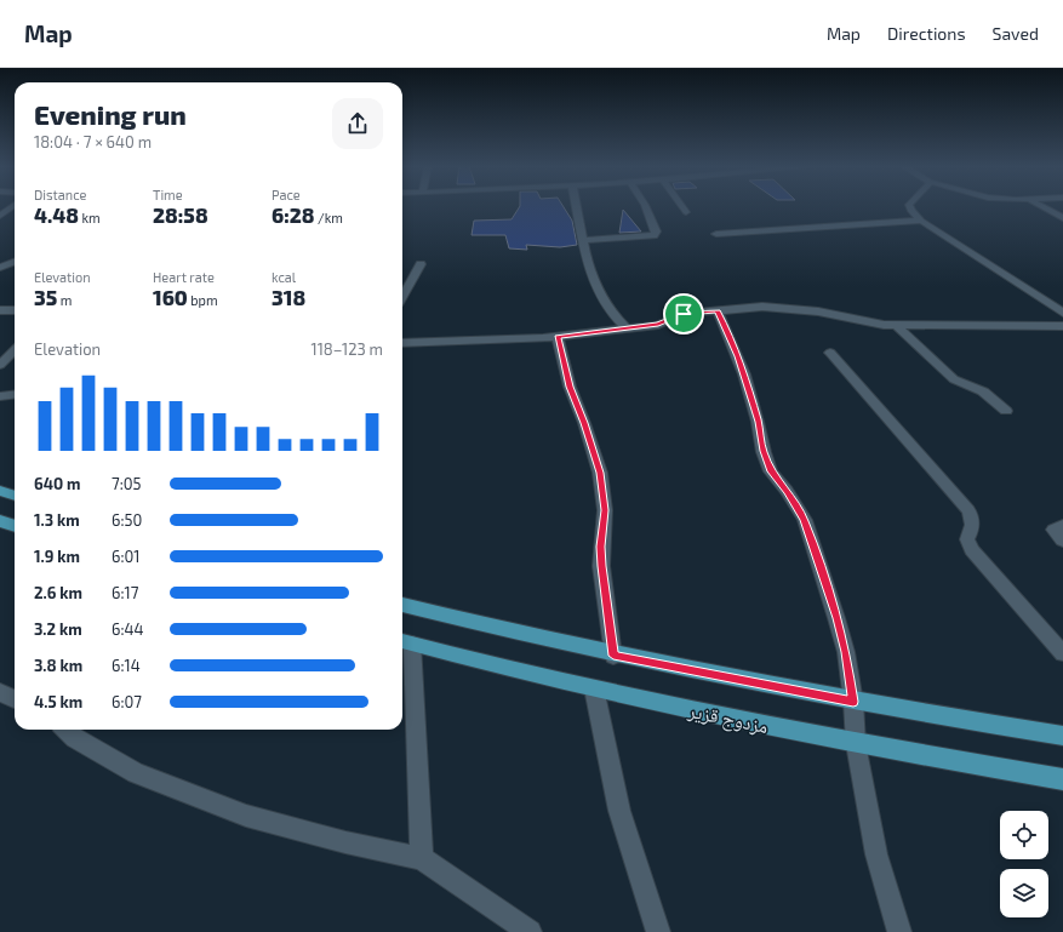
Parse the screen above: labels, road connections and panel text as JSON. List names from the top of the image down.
{
  "streets": {
    "main road": ["مزدوج قزير"]
  },
  "page": {
    "header": "Map",
    "nav": ["Map", "Directions", "Saved"],
    "heading": ["Evening run", "18:04 · 7 × 640 m"],
    "stats": [
      ["Distance", "4.48 km"],
      ["Time", "28:58"],
      ["Pace", "6:28 /km"],
      ["Elevation", "35 m"],
      ["Heart rate", "160 bpm"],
      ["kcal", "318"]
    ],
    "chart": ["Elevation", "118–123 m"],
    "list": [
      {
        "name": "640 m",
        "note": "7:05"
      },
      {
        "name": "1.3 km",
        "note": "6:50"
      },
      {
        "name": "1.9 km",
        "note": "6:01"
      },
      {
        "name": "2.6 km",
        "note": "6:17"
      },
      {
        "name": "3.2 km",
        "note": "6:44"
      },
      {
        "name": "3.8 km",
        "note": "6:14"
      },
      {
        "name": "4.5 km",
        "note": "6:07"
      }
    ]
  }
}
